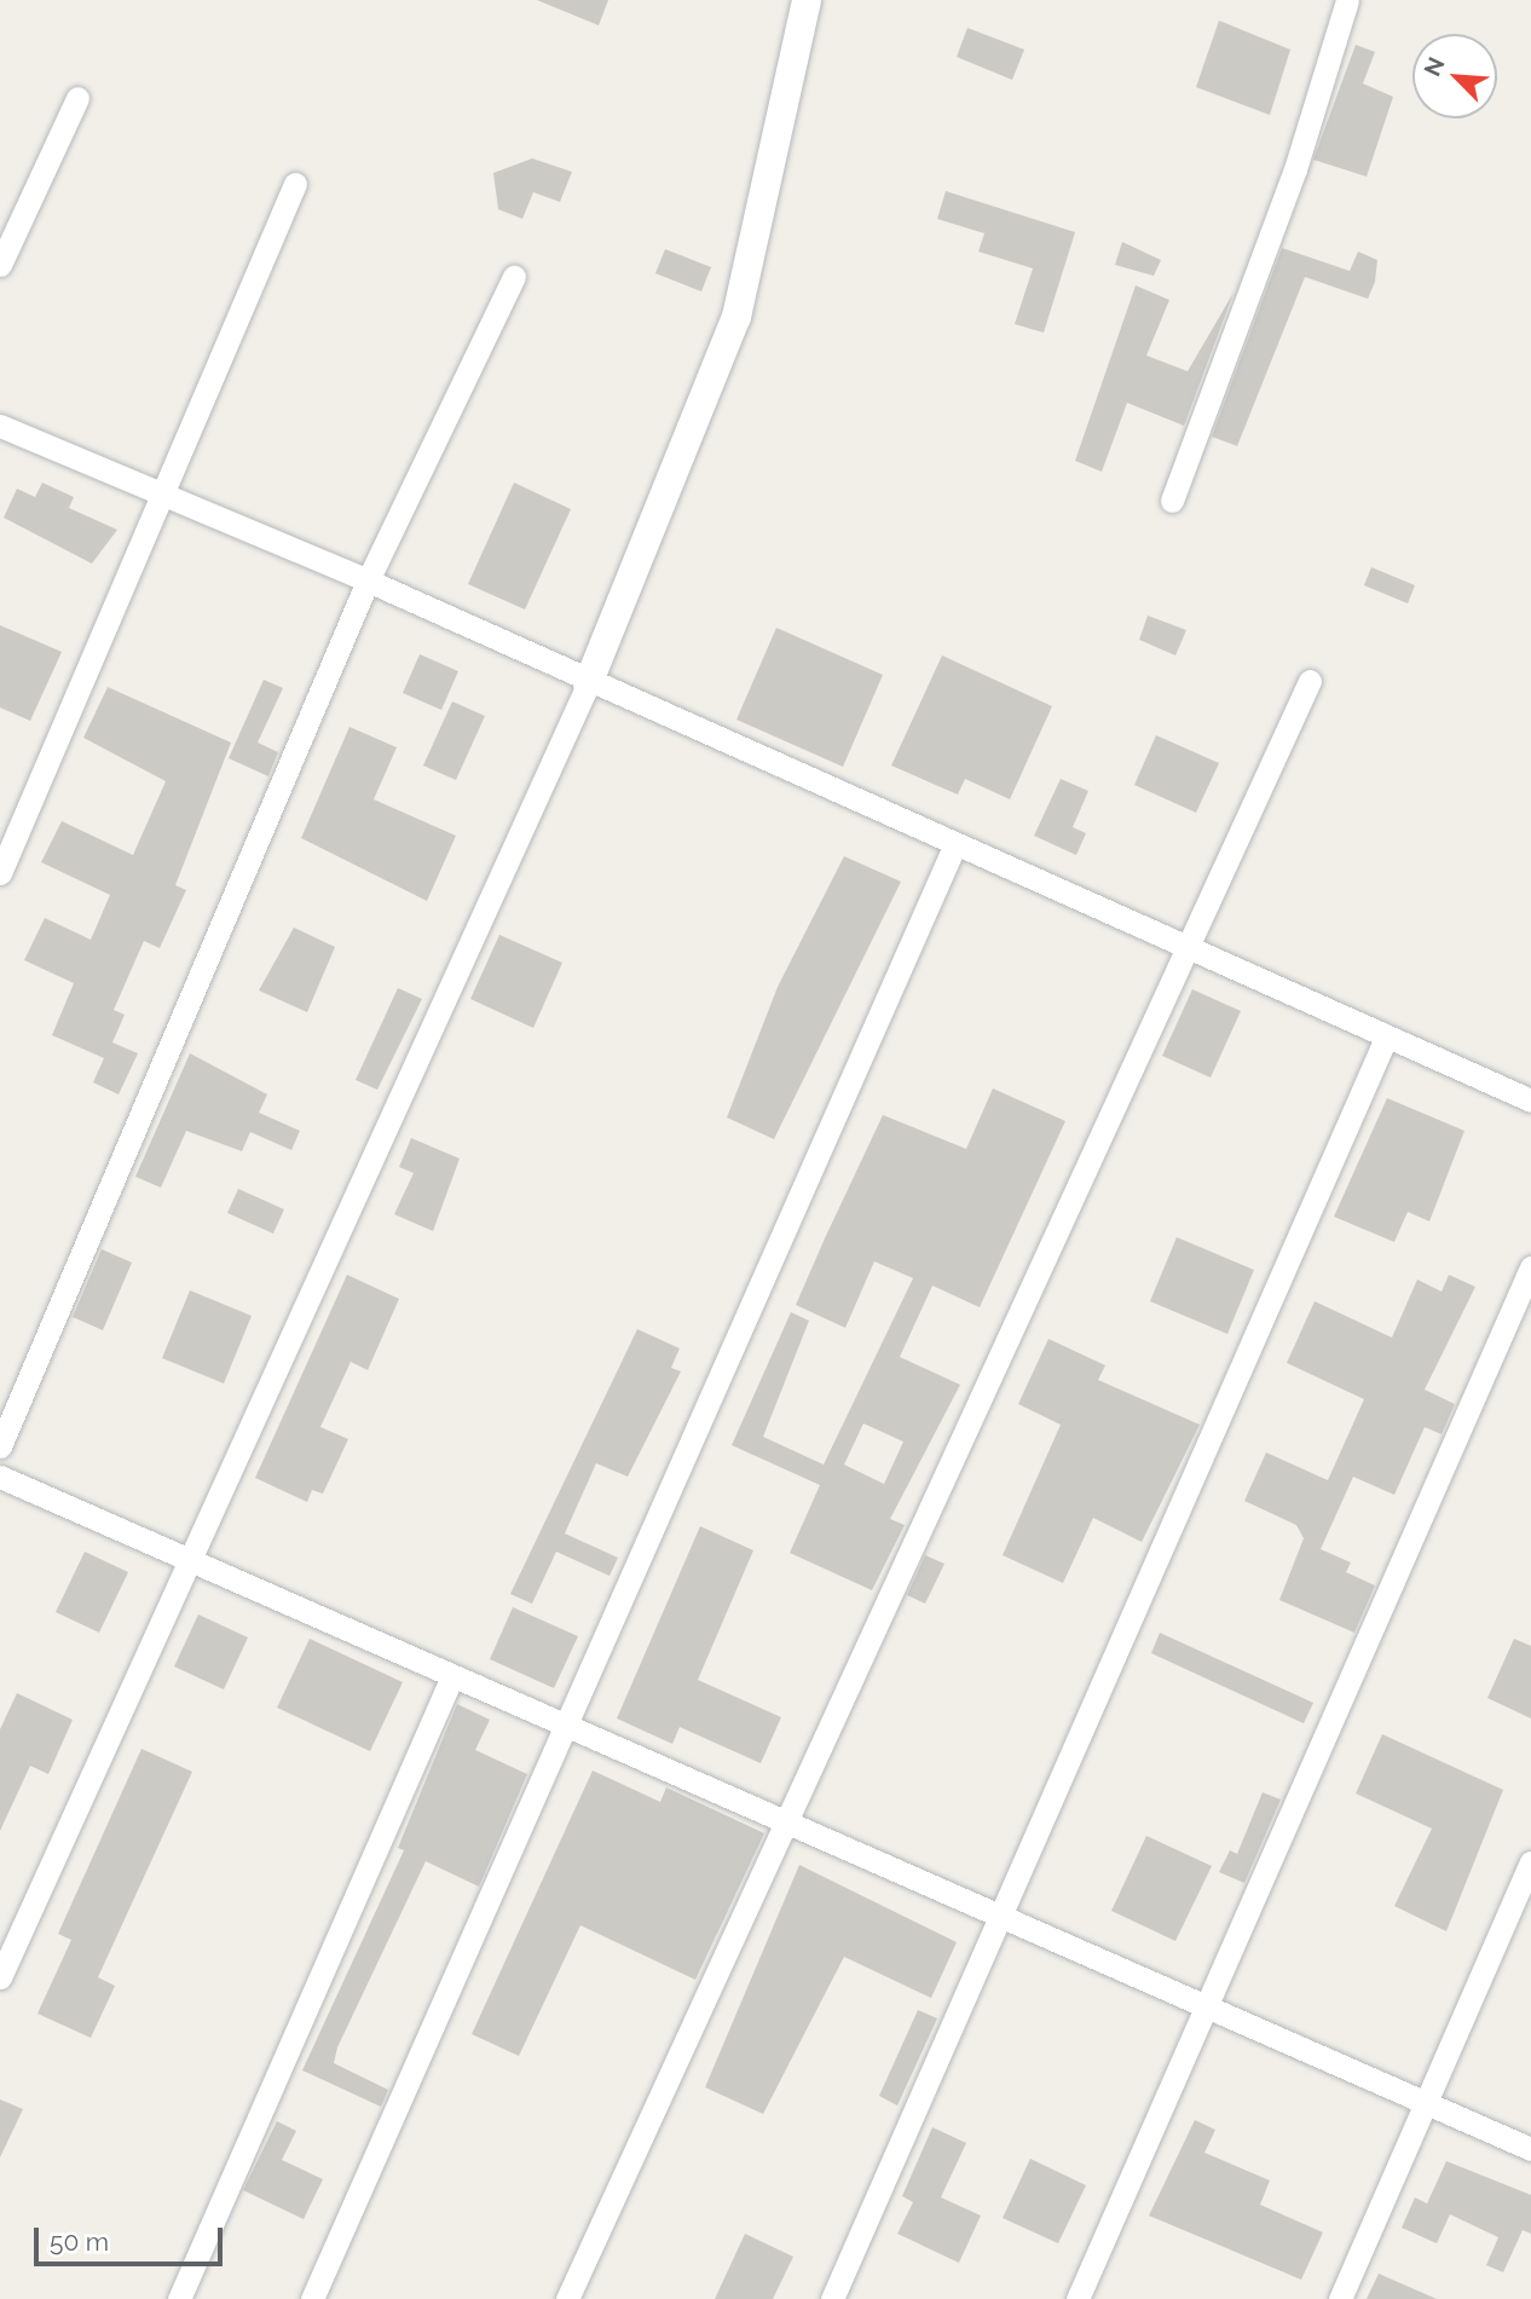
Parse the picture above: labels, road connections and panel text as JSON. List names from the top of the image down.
{
  "scale_bar": "50 m",
  "north": "top left"
}
